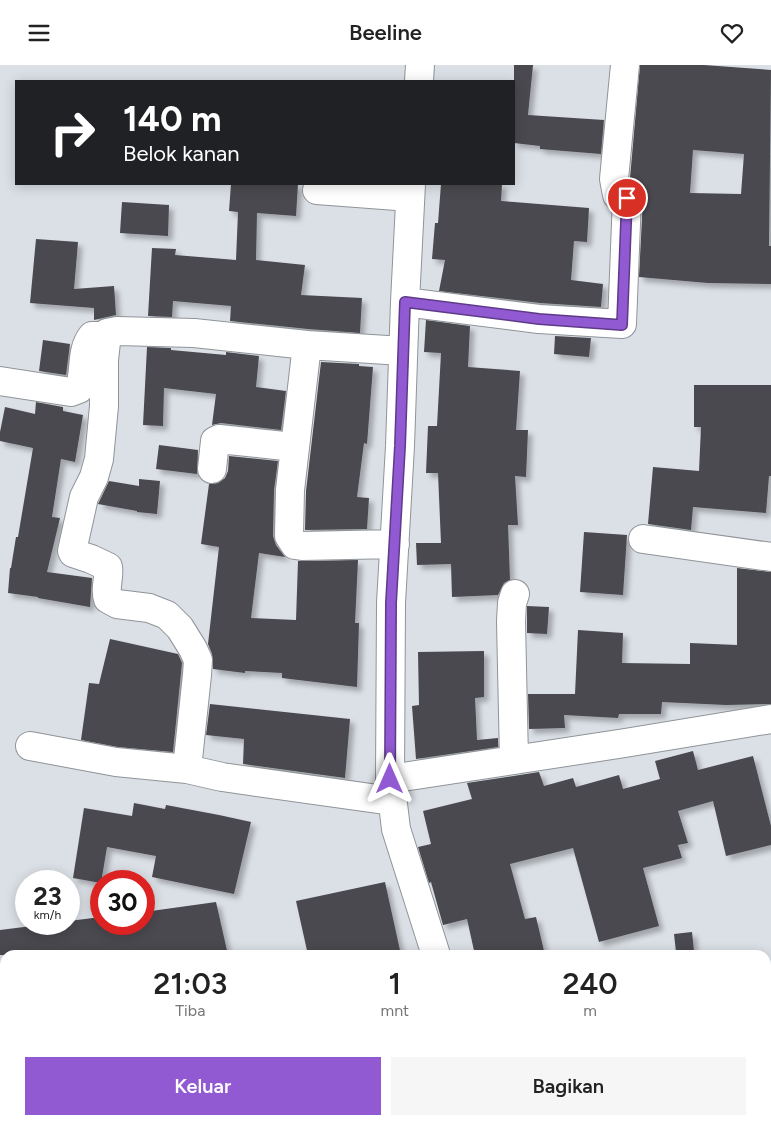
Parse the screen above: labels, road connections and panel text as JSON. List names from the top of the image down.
{
  "page": {
    "header": "Beeline",
    "turn": ["140 m", "Belok kanan"],
    "speed": "23 km/h",
    "limit": "30",
    "eta": [
      "21:03",
      "Tiba",
      "1",
      "mnt",
      "240",
      "m"
    ],
    "buttons": ["Keluar", "Bagikan"]
  }
}
